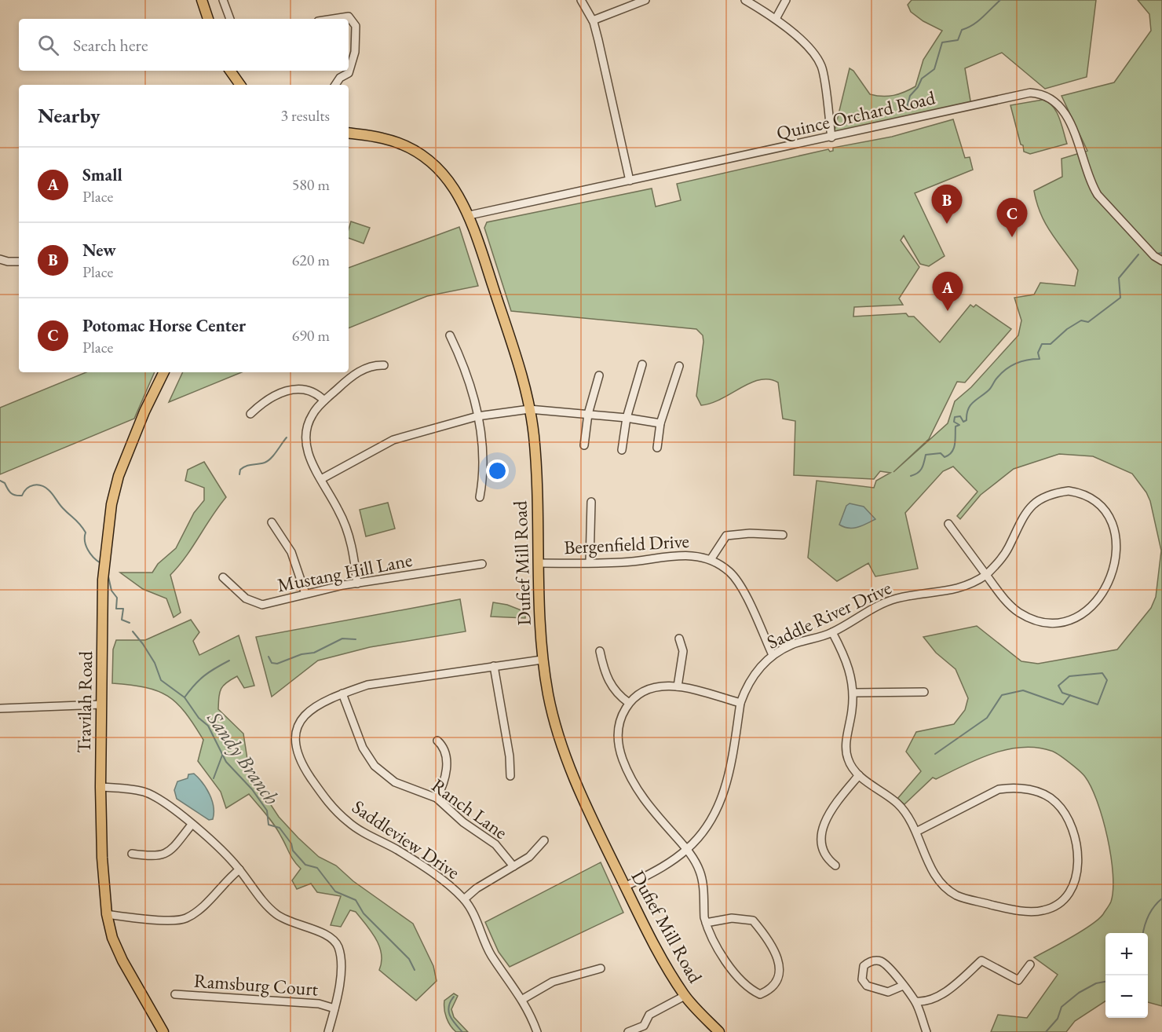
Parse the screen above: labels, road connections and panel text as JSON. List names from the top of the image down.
{
  "streets": {
    "main road": ["Dufief Mill Road", "Travilah Road"],
    "street": [
      "Quince Orchard Road",
      "Bergenfield Drive",
      "Mustang Hill Lane",
      "Saddle River Drive",
      "Ranch Lane",
      "Saddleview Drive",
      "Ramsburg Court"
    ]
  },
  "crossings": [
    ["Quince Orchard Road", "Dufief Mill Road"],
    ["Bergenfield Drive", "Dufief Mill Road"],
    ["Bergenfield Drive", "Saddle River Drive"],
    ["Dufief Mill Road", "Saddle River Drive"],
    ["Dufief Mill Road", "Saddleview Drive"],
    ["Ranch Lane", "Saddleview Drive"]
  ],
  "water": ["Sandy Branch"],
  "page": {
    "search": "Search here",
    "heading": ["Nearby", "3 results"],
    "list": [
      {
        "mark": "A",
        "name": "Small",
        "note": "Place",
        "value": "580 m"
      },
      {
        "mark": "B",
        "name": "New",
        "note": "Place",
        "value": "620 m"
      },
      {
        "mark": "C",
        "name": "Potomac Horse Center",
        "note": "Place",
        "value": "690 m"
      }
    ],
    "pins": ["B", "C", "A"],
    "map_buttons": ["+", "−"]
  }
}
